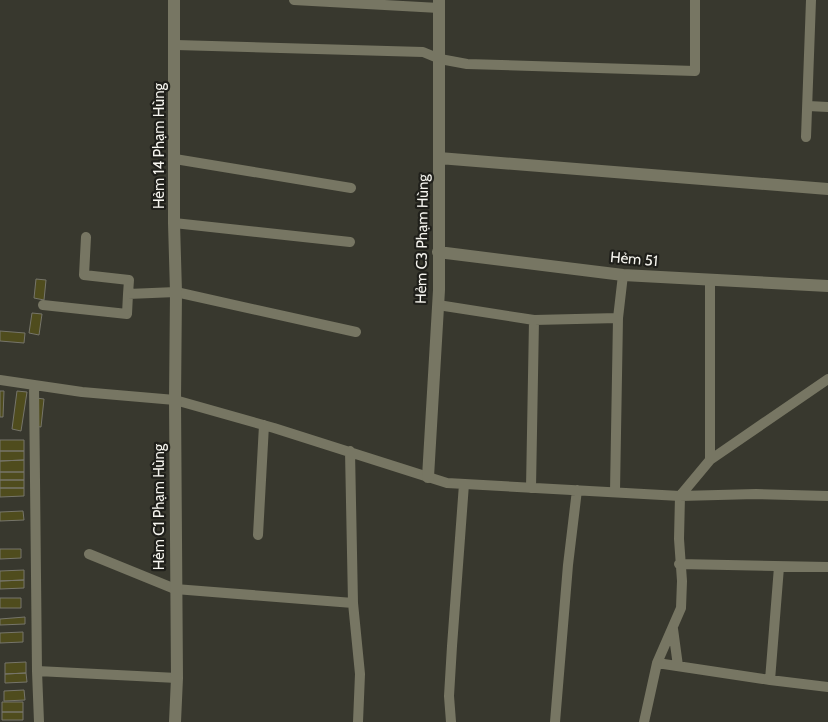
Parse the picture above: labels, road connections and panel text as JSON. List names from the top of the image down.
{
  "streets": {
    "street": [
      "Hẻm 14 Phạm Hùng",
      "Hẻm C3 Phạm Hùng",
      "Hẻm 51",
      "Hẻm C1 Phạm Hùng"
    ]
  },
  "crossings": [
    ["Hẻm 14 Phạm Hùng", "Hẻm C1 Phạm Hùng"],
    ["Hẻm C3 Phạm Hùng", "Hẻm 51"]
  ]
}
